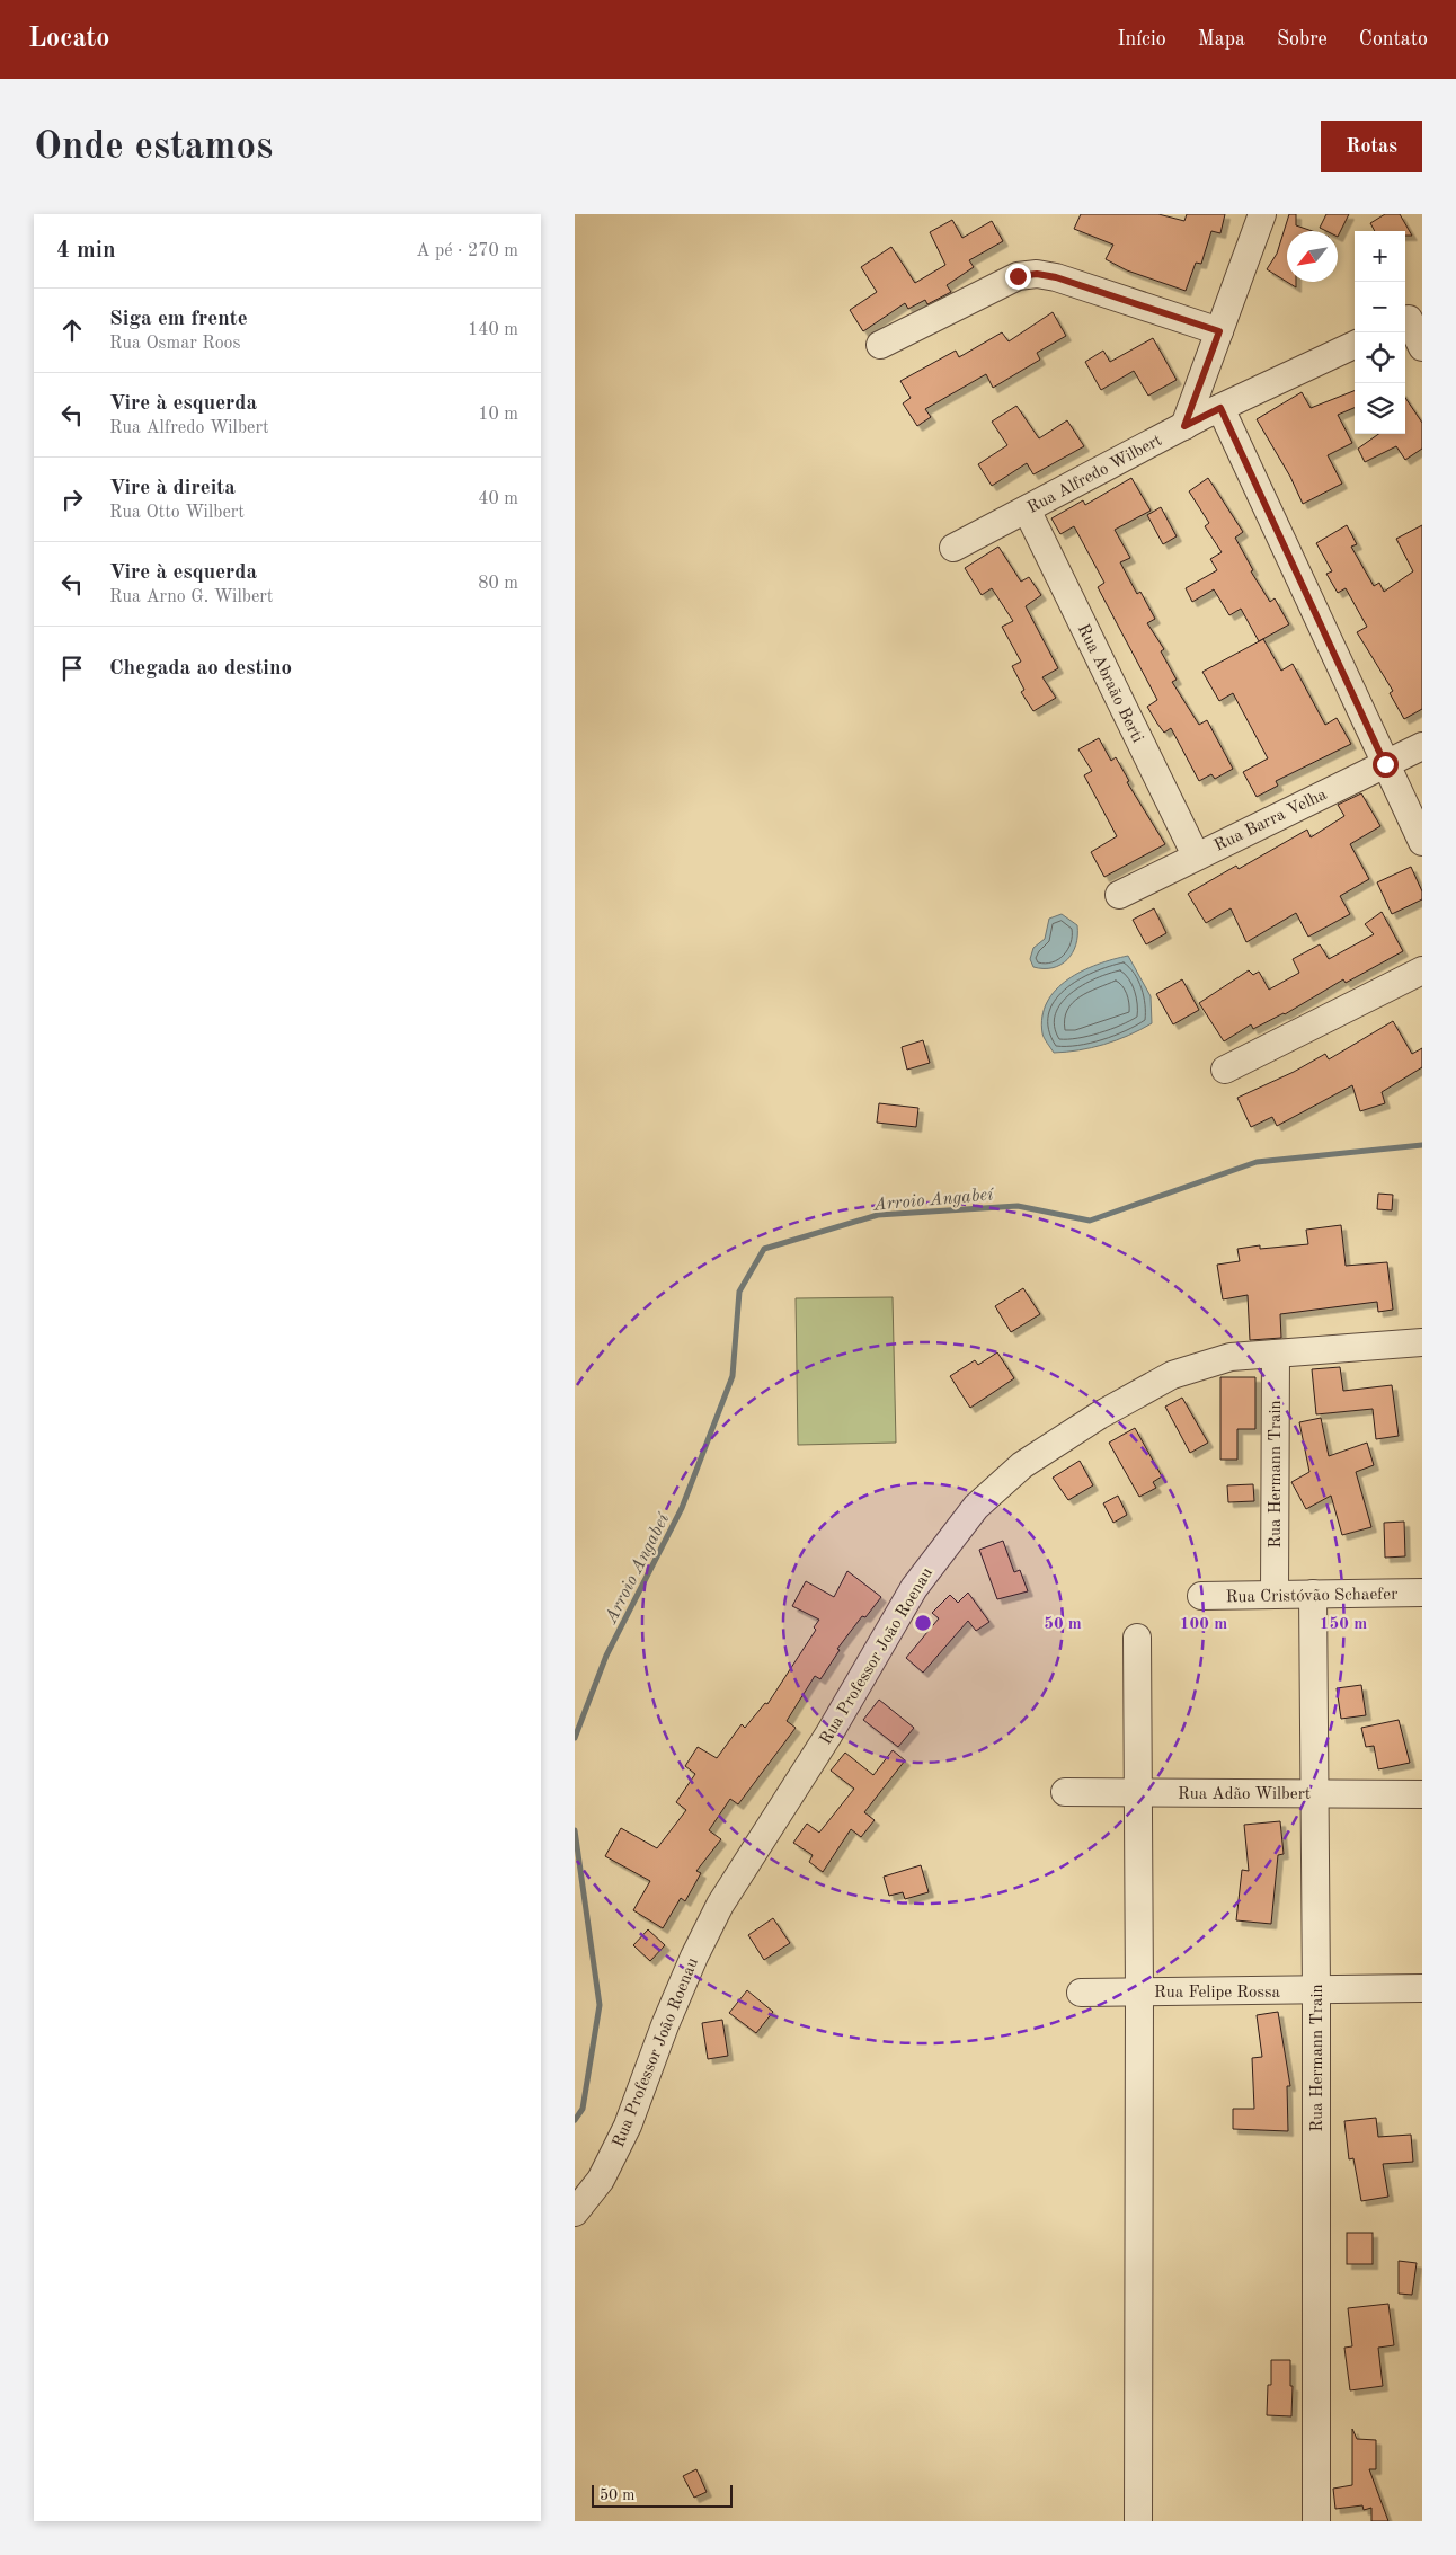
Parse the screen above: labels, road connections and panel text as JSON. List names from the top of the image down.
{
  "streets": {
    "street": [
      "Rua Alfredo Wilbert",
      "Rua Abraão Berti",
      "Rua Barra Velha",
      "Rua Hermann Train",
      "Rua Cristóvão Schaefer",
      "Rua Professor João Roenau",
      "Rua Adão Wilbert",
      "Rua Felipe Rossa"
    ]
  },
  "crossings": [
    ["Rua Alfredo Wilbert", "Rua Abraão Berti"],
    ["Rua Abraão Berti", "Rua Barra Velha"],
    ["Rua Hermann Train", "Rua Cristóvão Schaefer"],
    ["Rua Hermann Train", "Rua Professor João Roenau"],
    ["Rua Hermann Train", "Rua Adão Wilbert"],
    ["Rua Hermann Train", "Rua Felipe Rossa"]
  ],
  "water": ["Arroio Angabeí"],
  "scale_bar": "50 m",
  "north": "bottom left",
  "page": {
    "header": "Locato",
    "nav": [
      "Início",
      "Mapa",
      "Sobre",
      "Contato"
    ],
    "buttons": "Rotas",
    "title": "Onde estamos",
    "heading": ["4 min", "A pé · 270 m"],
    "map_buttons": ["+", "−"],
    "list": [
      ["Siga em frente", "Rua Osmar Roos", "140 m"],
      ["Vire à esquerda", "Rua Alfredo Wilbert", "10 m"],
      ["Vire à direita", "Rua Otto Wilbert", "40 m"],
      ["Vire à esquerda", "Rua Arno G. Wilbert", "80 m"],
      "Chegada ao destino"
    ],
    "scale": "50 m"
  },
  "rings": ["50 m", "100 m", "150 m"]
}
